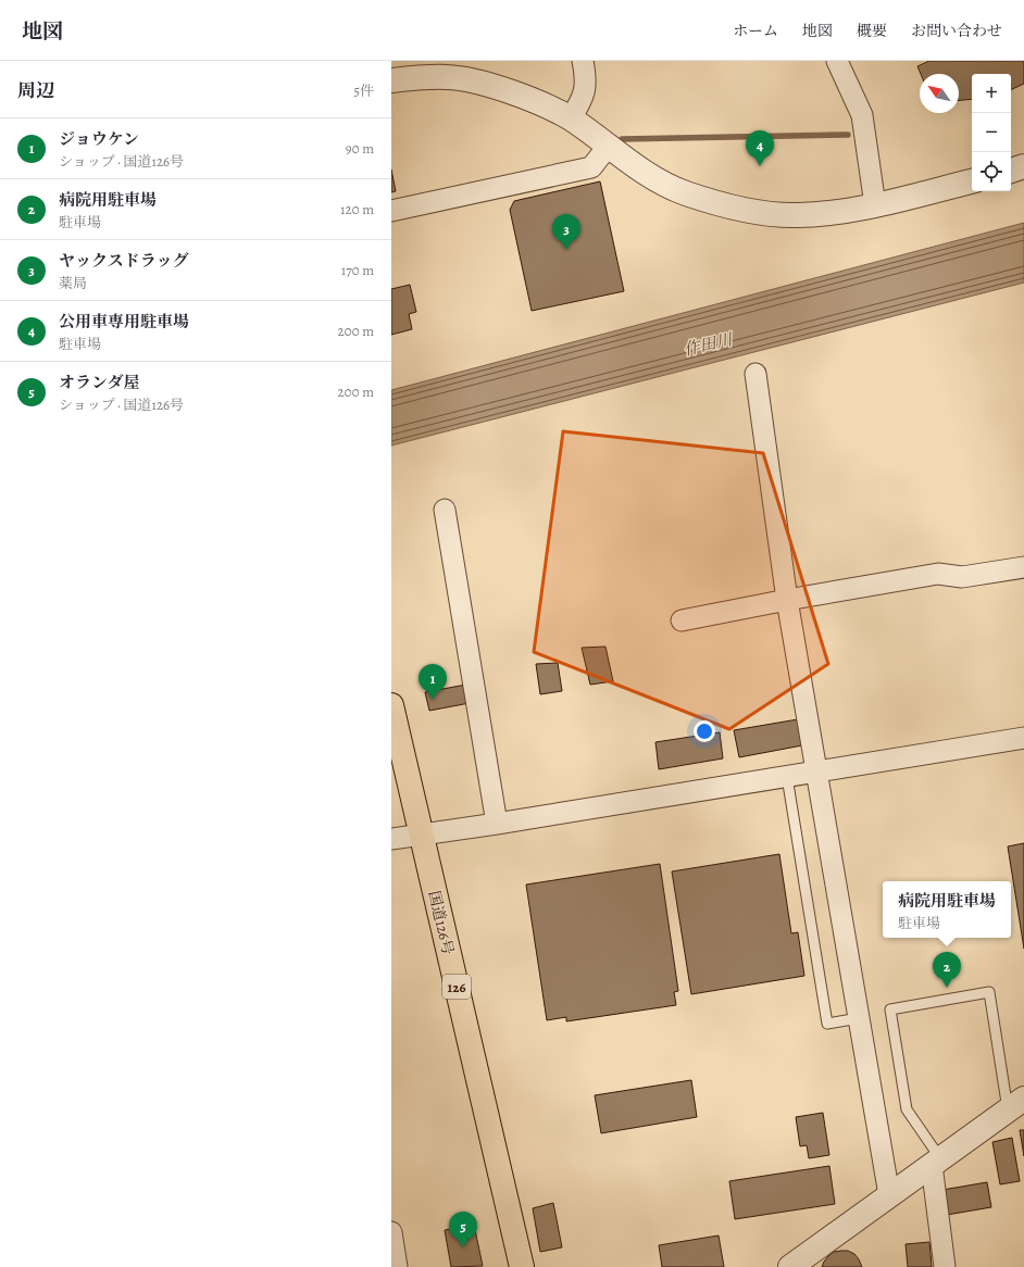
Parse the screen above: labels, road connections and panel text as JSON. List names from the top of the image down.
{
  "streets": {
    "highway": ["国道126号", "126"]
  },
  "water": ["作田川"],
  "north": "top left",
  "page": {
    "header": "地図",
    "nav": [
      "ホーム",
      "地図",
      "概要",
      "お問い合わせ"
    ],
    "heading": ["周辺", "5件"],
    "map_buttons": ["+", "−"],
    "list": [
      {
        "mark": "1",
        "name": "ジョウケン",
        "note": "ショップ · 国道126号",
        "value": "90 m"
      },
      {
        "mark": "2",
        "name": "病院用駐車場",
        "note": "駐車場",
        "value": "120 m"
      },
      {
        "mark": "3",
        "name": "ヤックスドラッグ",
        "note": "薬局",
        "value": "170 m"
      },
      {
        "mark": "4",
        "name": "公用車専用駐車場",
        "note": "駐車場",
        "value": "200 m"
      },
      {
        "mark": "5",
        "name": "オランダ屋",
        "note": "ショップ · 国道126号",
        "value": "200 m"
      }
    ],
    "pins": [
      "4",
      "3",
      "1",
      "2",
      "5"
    ],
    "popup": ["病院用駐車場", "駐車場"]
  }
}
